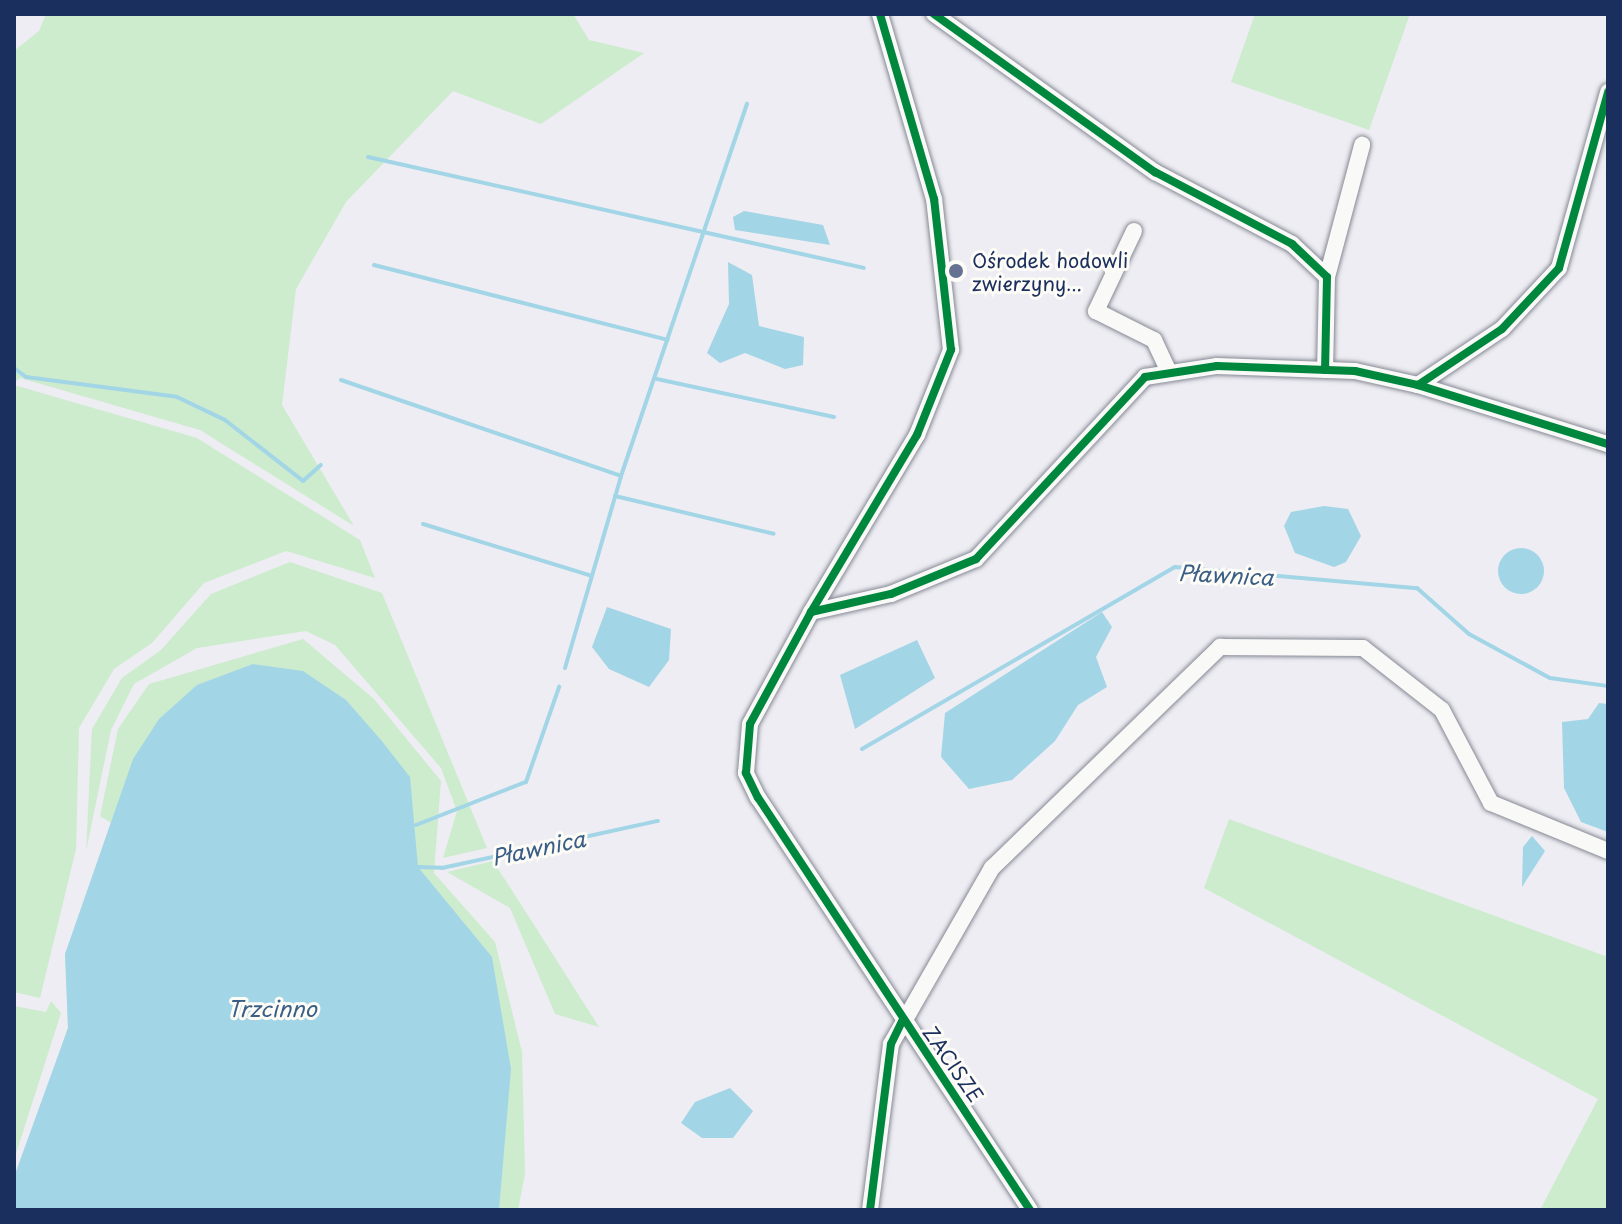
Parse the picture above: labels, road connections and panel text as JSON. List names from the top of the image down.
{
  "streets": {
    "street": ["ZACISZE"]
  },
  "water": ["Pławnica", "Trzcinno"],
  "places": ["Ośrodek hodowli zwierzyny..."]
}
